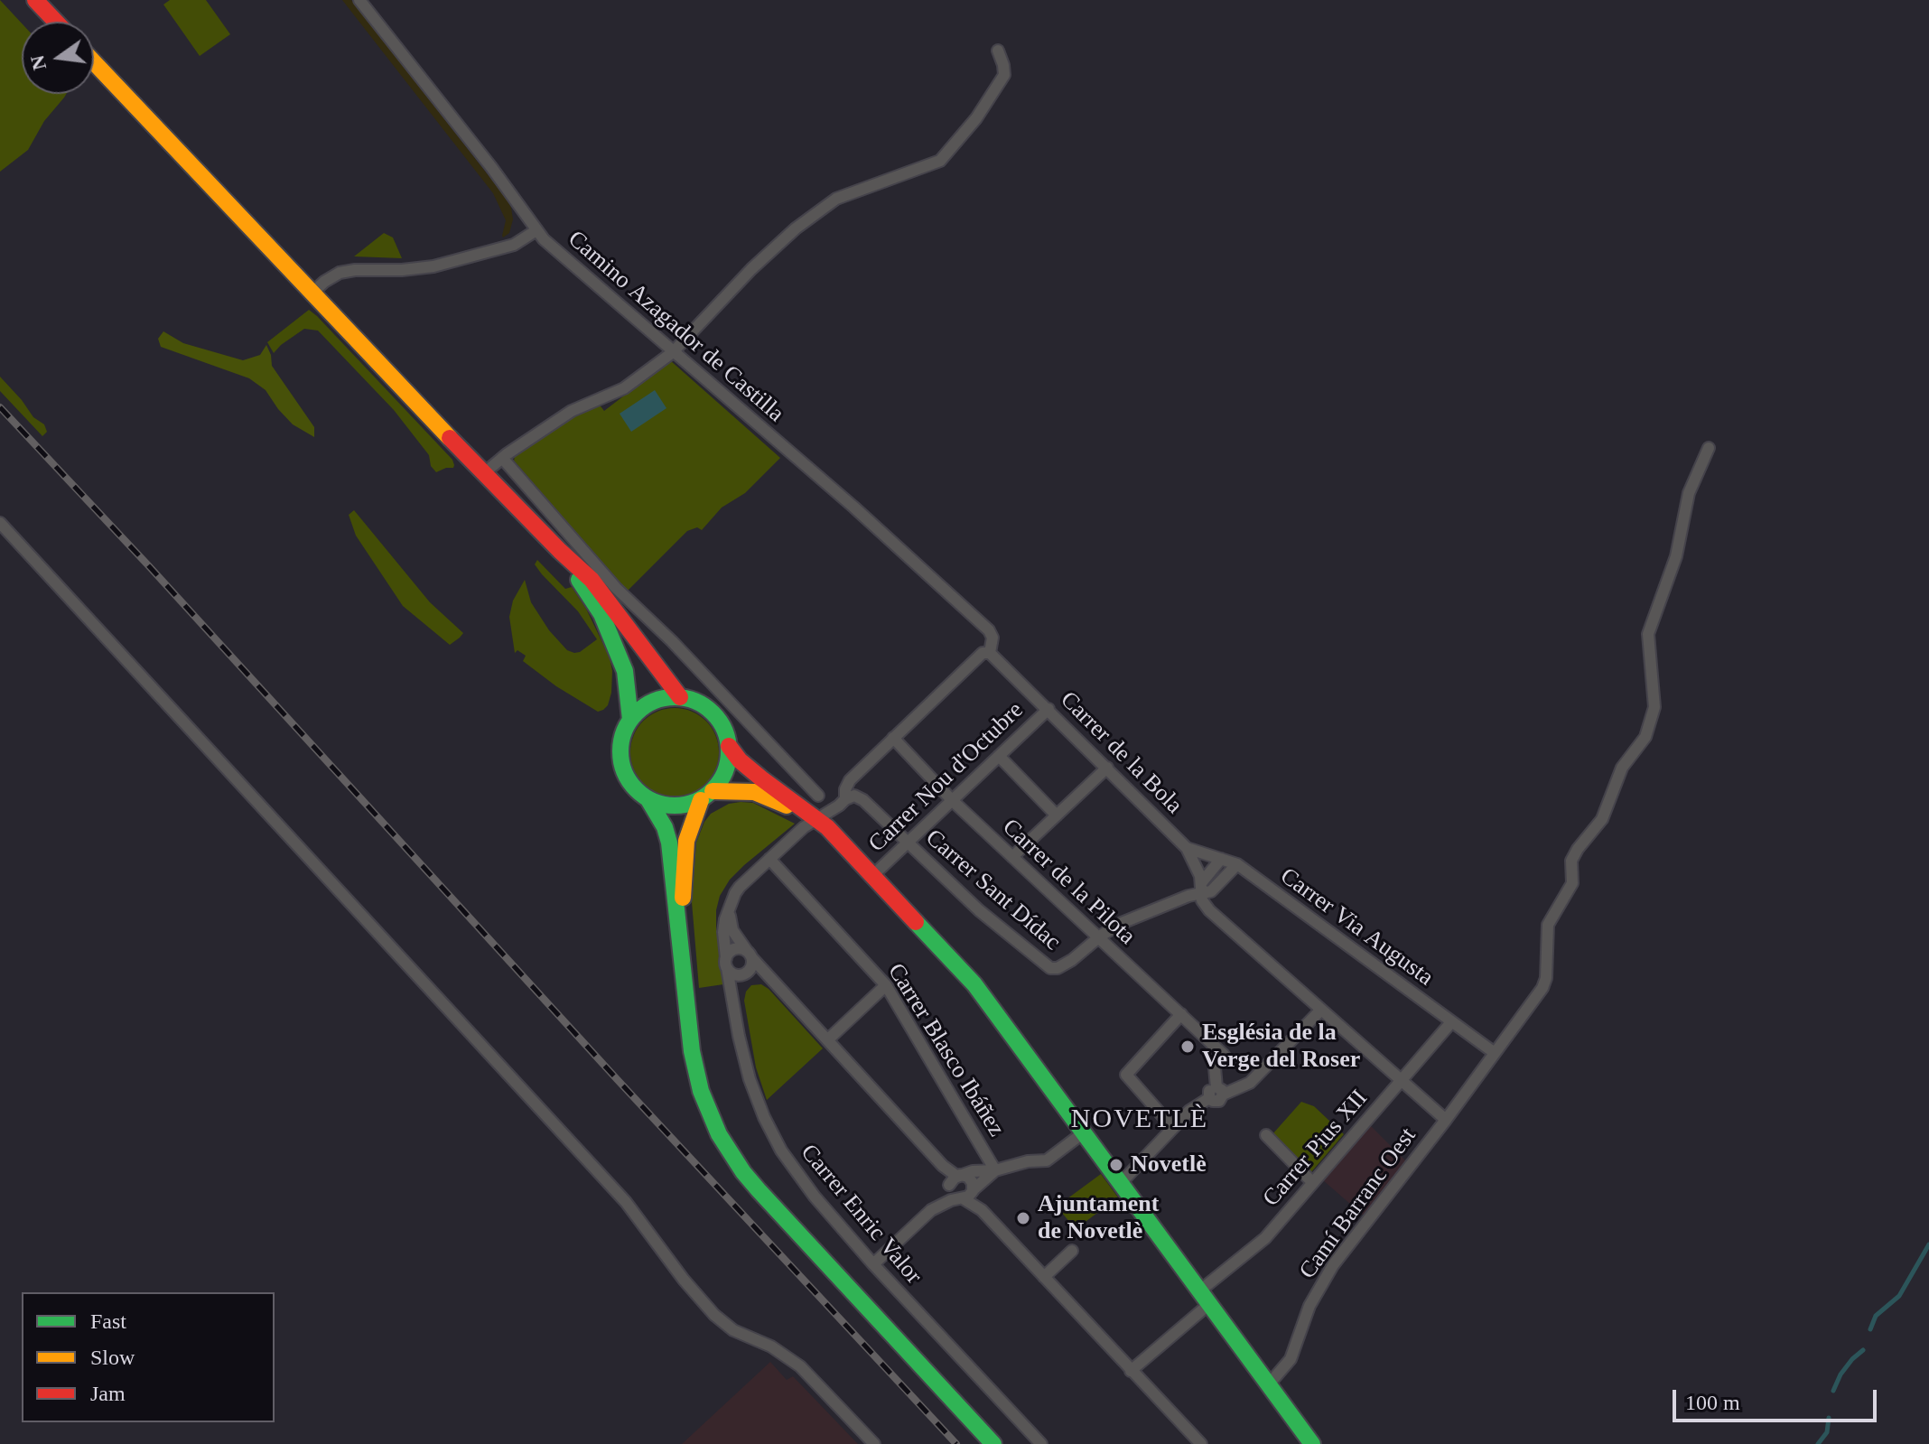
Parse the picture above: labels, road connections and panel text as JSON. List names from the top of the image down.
{
  "streets": {
    "street": [
      "Camino Azagador de Castilla",
      "Carrer de la Bola",
      "Carrer Nou d'Octubre",
      "Carrer de la Pilota",
      "Carrer Sant Dídac",
      "Carrer Via Augusta",
      "Carrer Blasco Ibáñez",
      "Carrer Pius XII",
      "Camí Barranc Oest",
      "Carrer Enric Valor"
    ]
  },
  "crossings": [
    ["Camino Azagador de Castilla", "Carrer de la Bola"],
    ["Carrer de la Bola", "Carrer Nou d'Octubre"],
    ["Carrer de la Bola", "Carrer Sant Dídac"],
    ["Carrer de la Bola", "Carrer Via Augusta"],
    ["Carrer de la Bola", "Carrer Pius XII"],
    ["Carrer de la Bola", "Camí Barranc Oest"],
    ["Carrer Nou d'Octubre", "Carrer de la Pilota"],
    ["Carrer Nou d'Octubre", "Carrer Sant Dídac"],
    ["Carrer de la Pilota", "Carrer Sant Dídac"],
    ["Carrer Sant Dídac", "Carrer Via Augusta"],
    ["Carrer Via Augusta", "Carrer Pius XII"],
    ["Carrer Via Augusta", "Camí Barranc Oest"]
  ],
  "districts": ["NOVETLÈ"],
  "places": ["Església de la Verge del Roser", "Novetlè", "Ajuntament de Novetlè"],
  "legend": ["Fast", "Slow", "Jam"],
  "scale_bar": "100 m",
  "north": "left"
}
